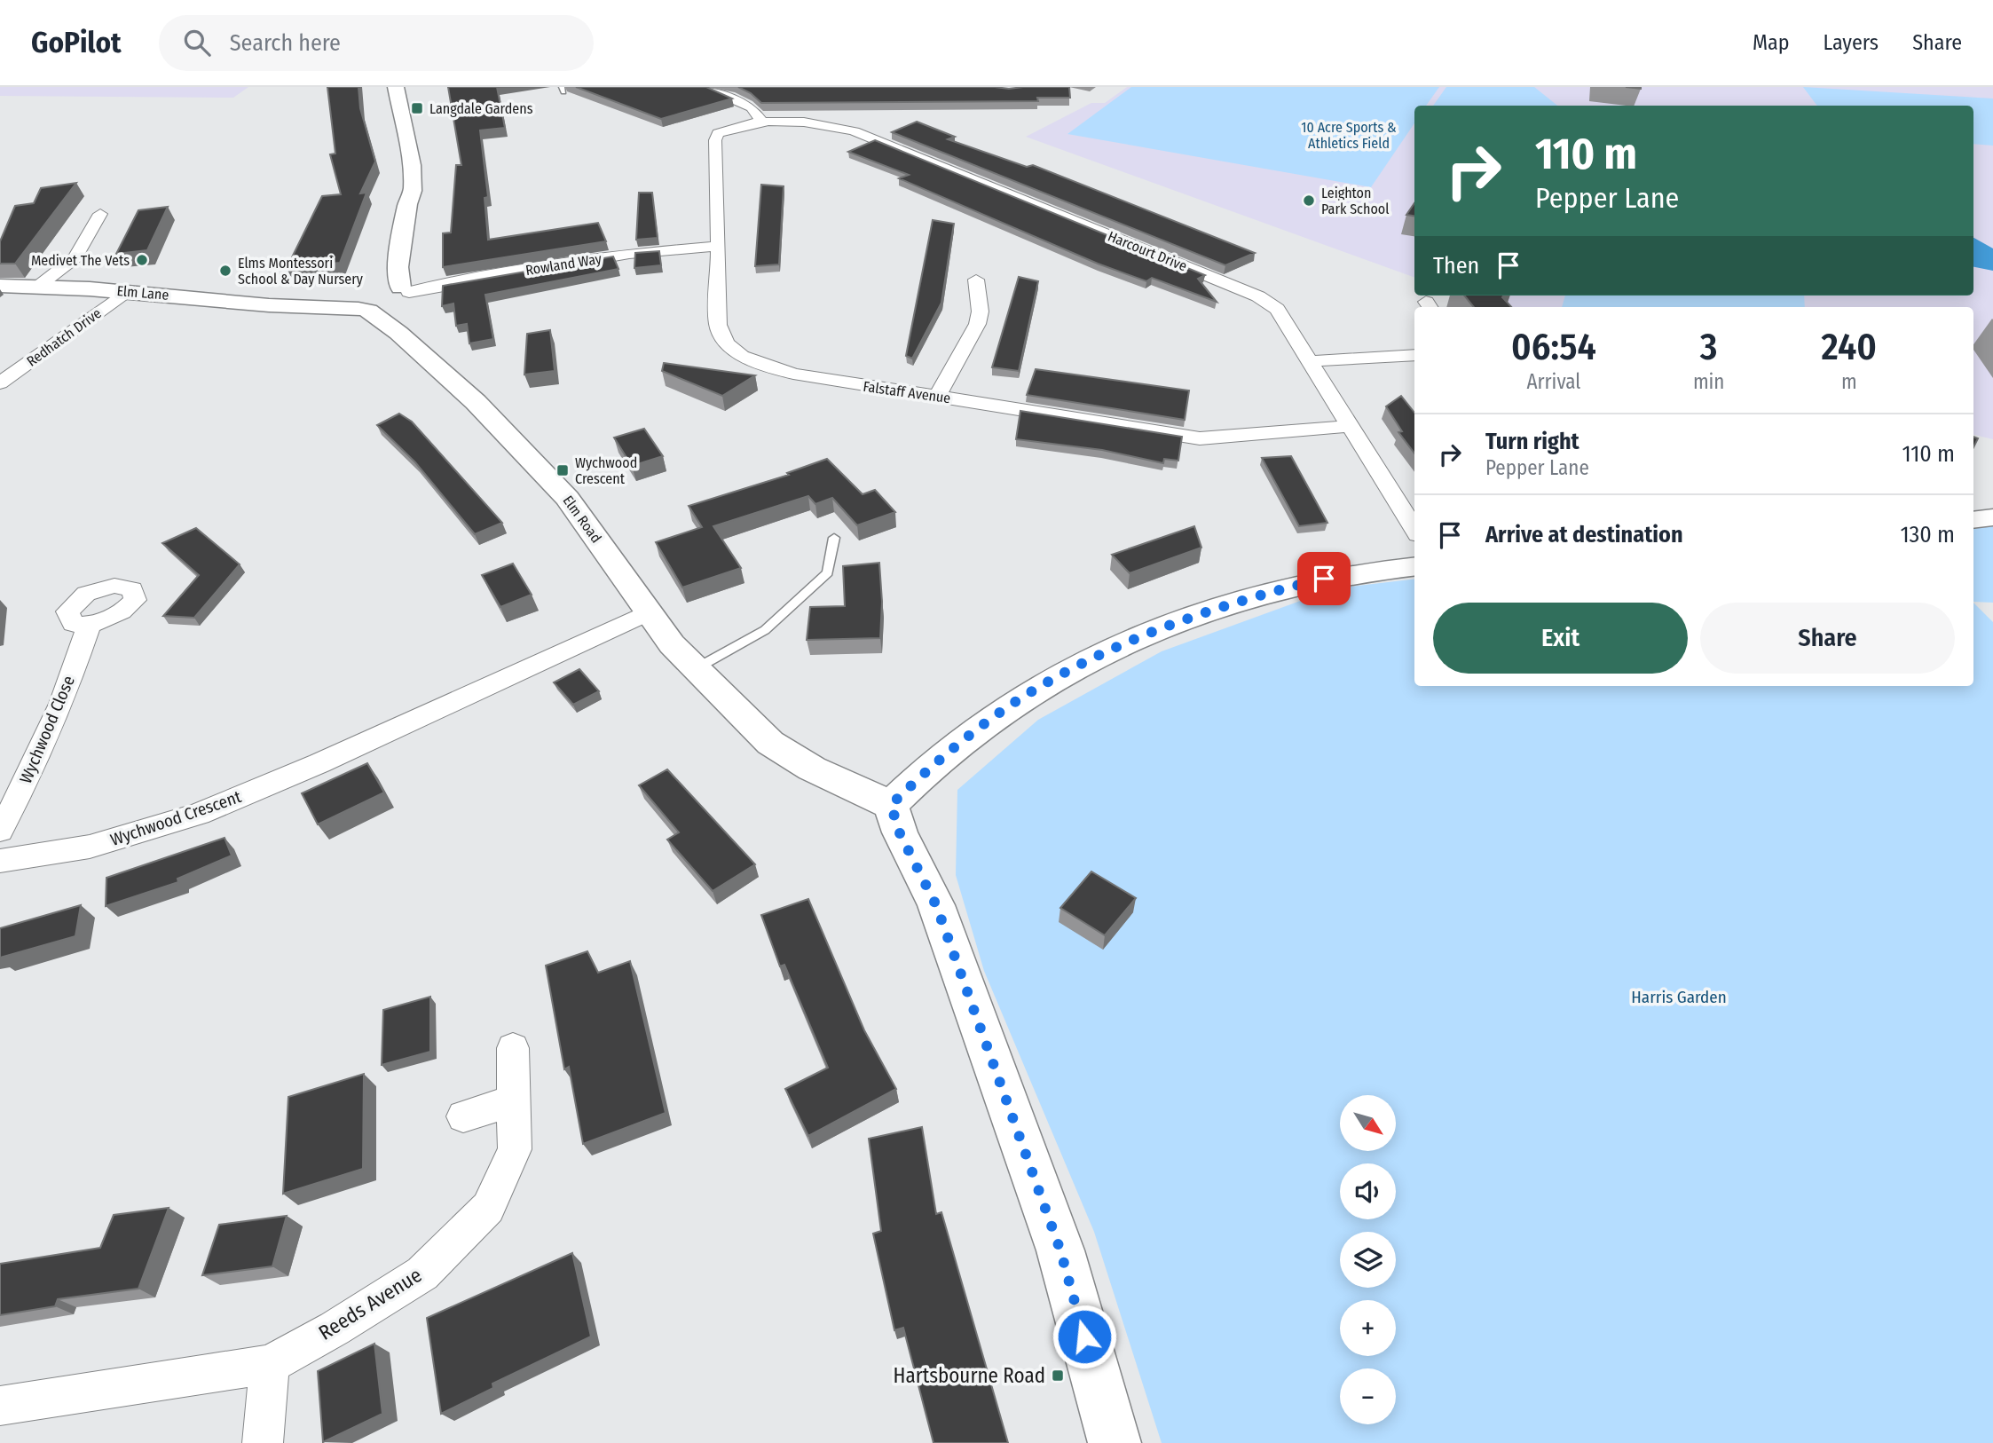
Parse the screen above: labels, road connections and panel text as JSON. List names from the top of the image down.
{
  "streets": {
    "main road": ["Elm Lane", "Elm Road"],
    "street": [
      "Harcourt Drive",
      "Rowland Way",
      "Redhatch Drive",
      "Falstaff Avenue",
      "Wychwood Close",
      "Wychwood Crescent",
      "Reeds Avenue"
    ]
  },
  "crossings": [
    ["Harcourt Drive", "Falstaff Avenue"],
    ["Rowland Way", "Elm Lane"],
    ["Rowland Way", "Falstaff Avenue"],
    ["Rowland Way", "Elm Road"],
    ["Elm Lane", "Redhatch Drive"],
    ["Elm Lane", "Elm Road"],
    ["Elm Road", "Wychwood Crescent"]
  ],
  "parks": ["10 Acre Sports & Athletics Field", "Harris Garden"],
  "places": {
    "transit": ["Langdale Gardens", "Wychwood Crescent", "Hartsbourne Road"],
    "other": ["Leighton Park School", "Medivet The Vets", "Elms Montessori School & Day Nursery"]
  },
  "north": "bottom right",
  "page": {
    "header": "GoPilot",
    "search": "Search here",
    "nav": ["Map", "Layers", "Share"],
    "turn": ["110 m", "Pepper Lane"],
    "then": "Then",
    "eta": [
      "06:54",
      "Arrival",
      "3",
      "min",
      "240",
      "m"
    ],
    "list": [
      {
        "name": "Turn right",
        "note": "Pepper Lane",
        "value": "110 m"
      },
      {
        "name": "Arrive at destination",
        "value": "130 m"
      }
    ],
    "buttons": ["Exit", "Share"],
    "map_buttons": ["+", "−"]
  }
}
